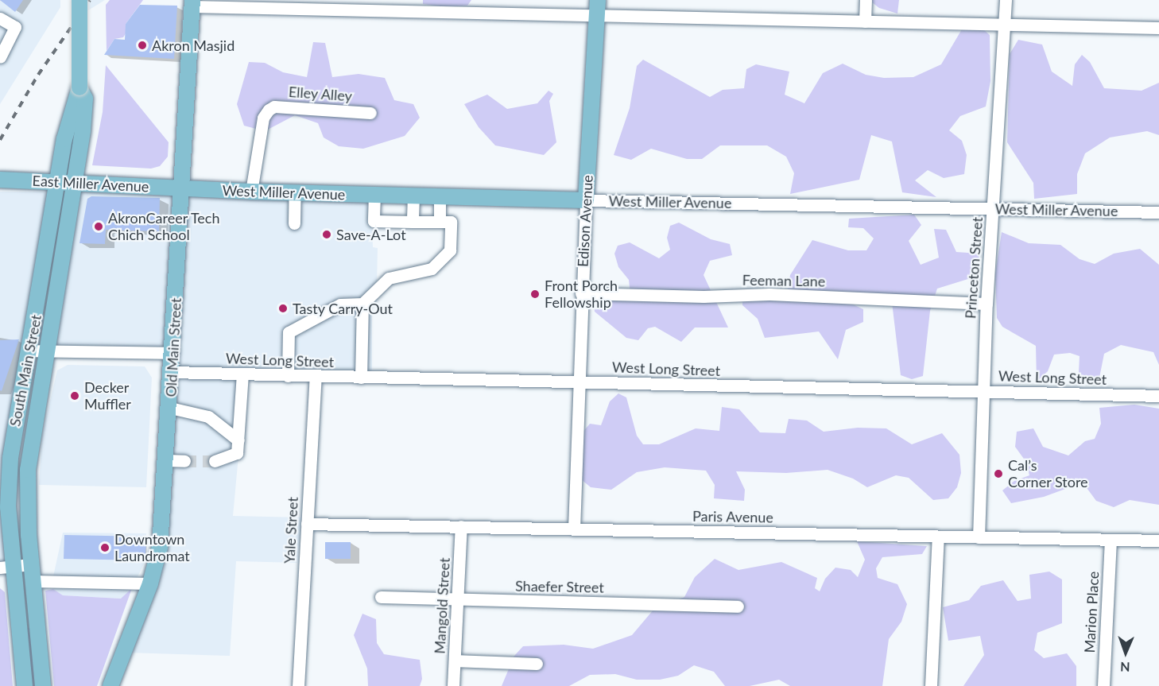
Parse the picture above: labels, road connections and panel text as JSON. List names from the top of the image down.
{
  "streets": {
    "main road": [
      "East Miller Avenue",
      "West Miller Avenue",
      "Edison Avenue",
      "Old Main Street",
      "South Main Street"
    ],
    "street": [
      "Elley Alley",
      "Princeton Street",
      "Feeman Lane",
      "West Long Street",
      "Paris Avenue",
      "Yale Street",
      "Shaefer Street",
      "Mangold Street",
      "Marion Place"
    ]
  },
  "crossings": [
    ["Elley Alley", "West Miller Avenue"],
    ["East Miller Avenue", "West Miller Avenue"],
    ["East Miller Avenue", "Old Main Street"],
    ["East Miller Avenue", "South Main Street"],
    ["West Miller Avenue", "Edison Avenue"],
    ["West Miller Avenue", "Princeton Street"],
    ["West Miller Avenue", "Old Main Street"],
    ["Edison Avenue", "Feeman Lane"],
    ["Edison Avenue", "West Long Street"],
    ["Edison Avenue", "Paris Avenue"],
    ["Princeton Street", "Feeman Lane"],
    ["Princeton Street", "West Long Street"],
    ["Princeton Street", "Paris Avenue"],
    ["Old Main Street", "West Long Street"],
    ["West Long Street", "Yale Street"],
    ["Paris Avenue", "Yale Street"],
    ["Paris Avenue", "Mangold Street"],
    ["Paris Avenue", "Marion Place"],
    ["Shaefer Street", "Mangold Street"]
  ],
  "places": [
    "Akron Masjid",
    "AkronCareer Tech Chich School",
    "Save-A-Lot",
    "Front Porch Fellowship",
    "Tasty Carry-Out",
    "Decker Muffler",
    "Cal’s Corner Store",
    "Downtown Laundromat"
  ],
  "north": "bottom"
}
